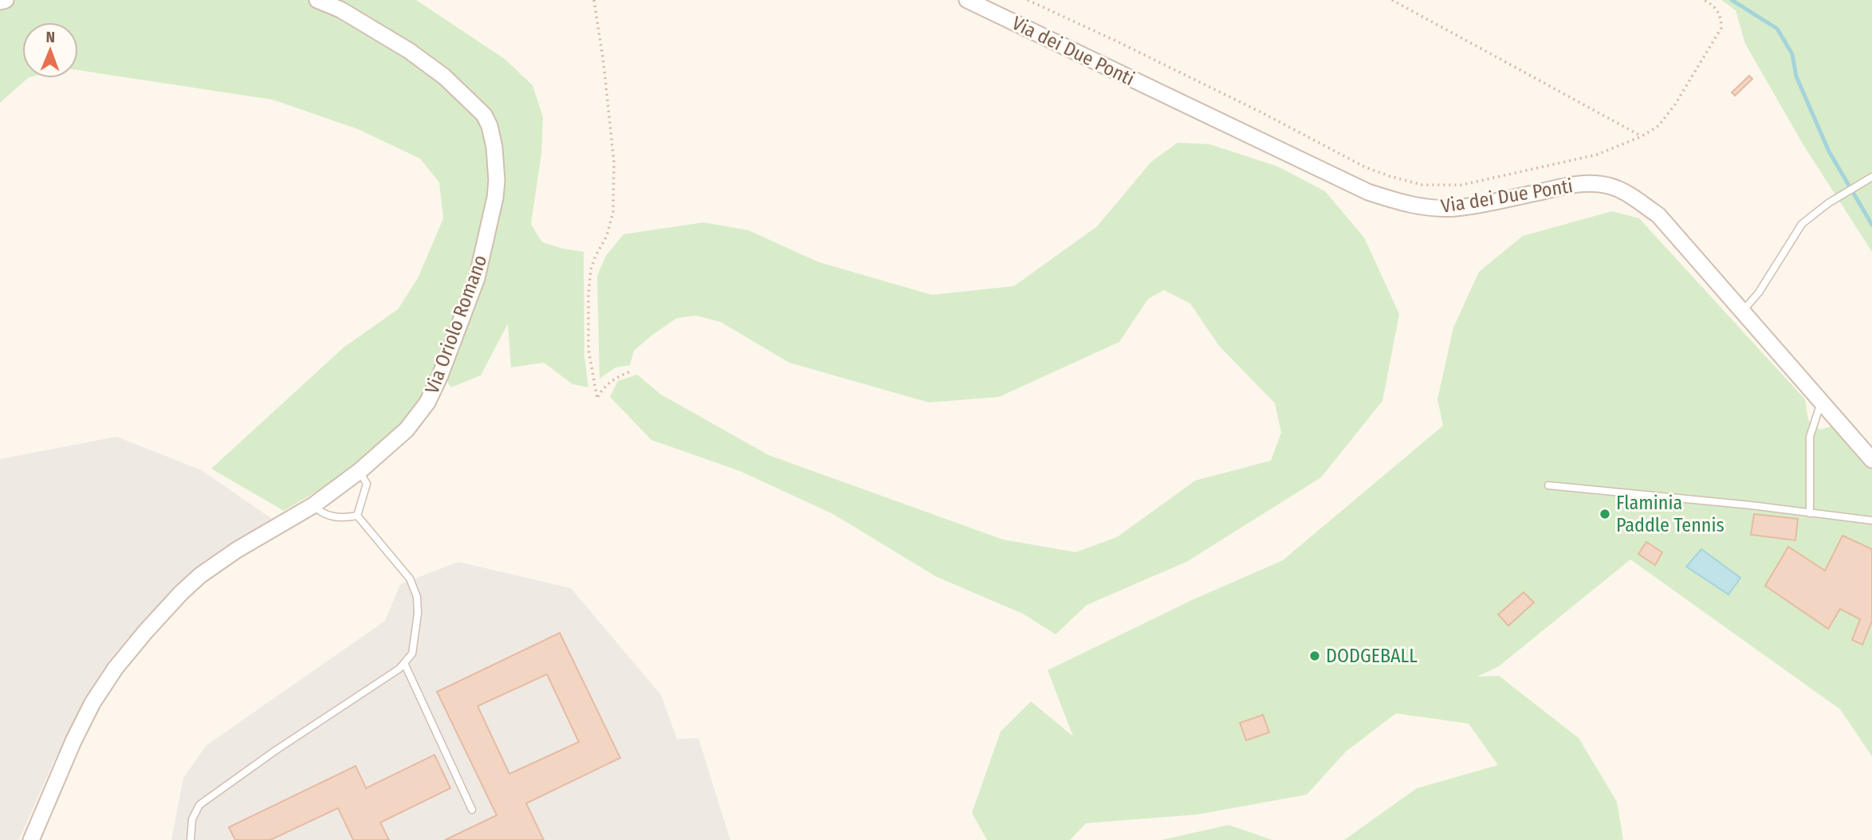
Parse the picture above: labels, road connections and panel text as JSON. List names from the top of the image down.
{
  "streets": {
    "street": ["Via dei Due Ponti", "Via Oriolo Romano"]
  },
  "places": ["Flaminia Paddle Tennis", "DODGEBALL"],
  "north": "top"
}
